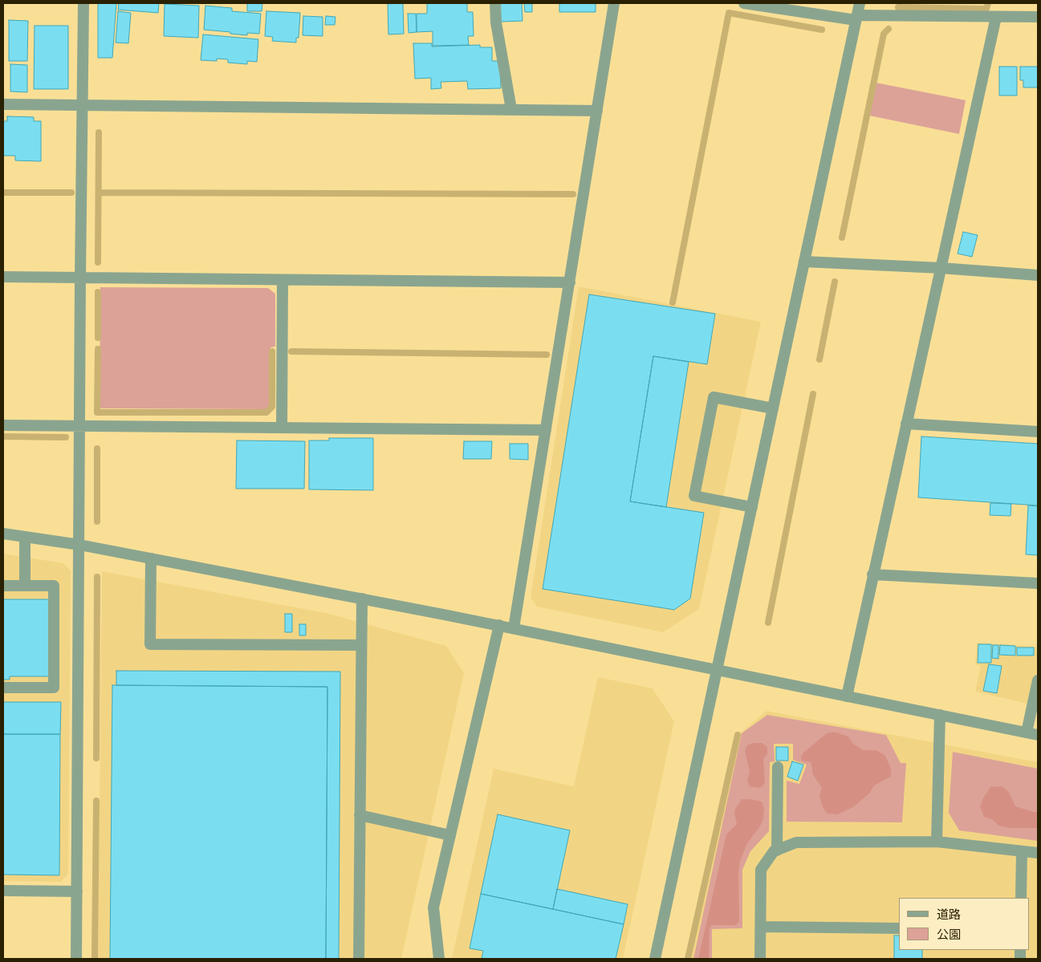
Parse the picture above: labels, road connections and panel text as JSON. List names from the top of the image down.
{
  "legend": ["道路", "公園"]
}
